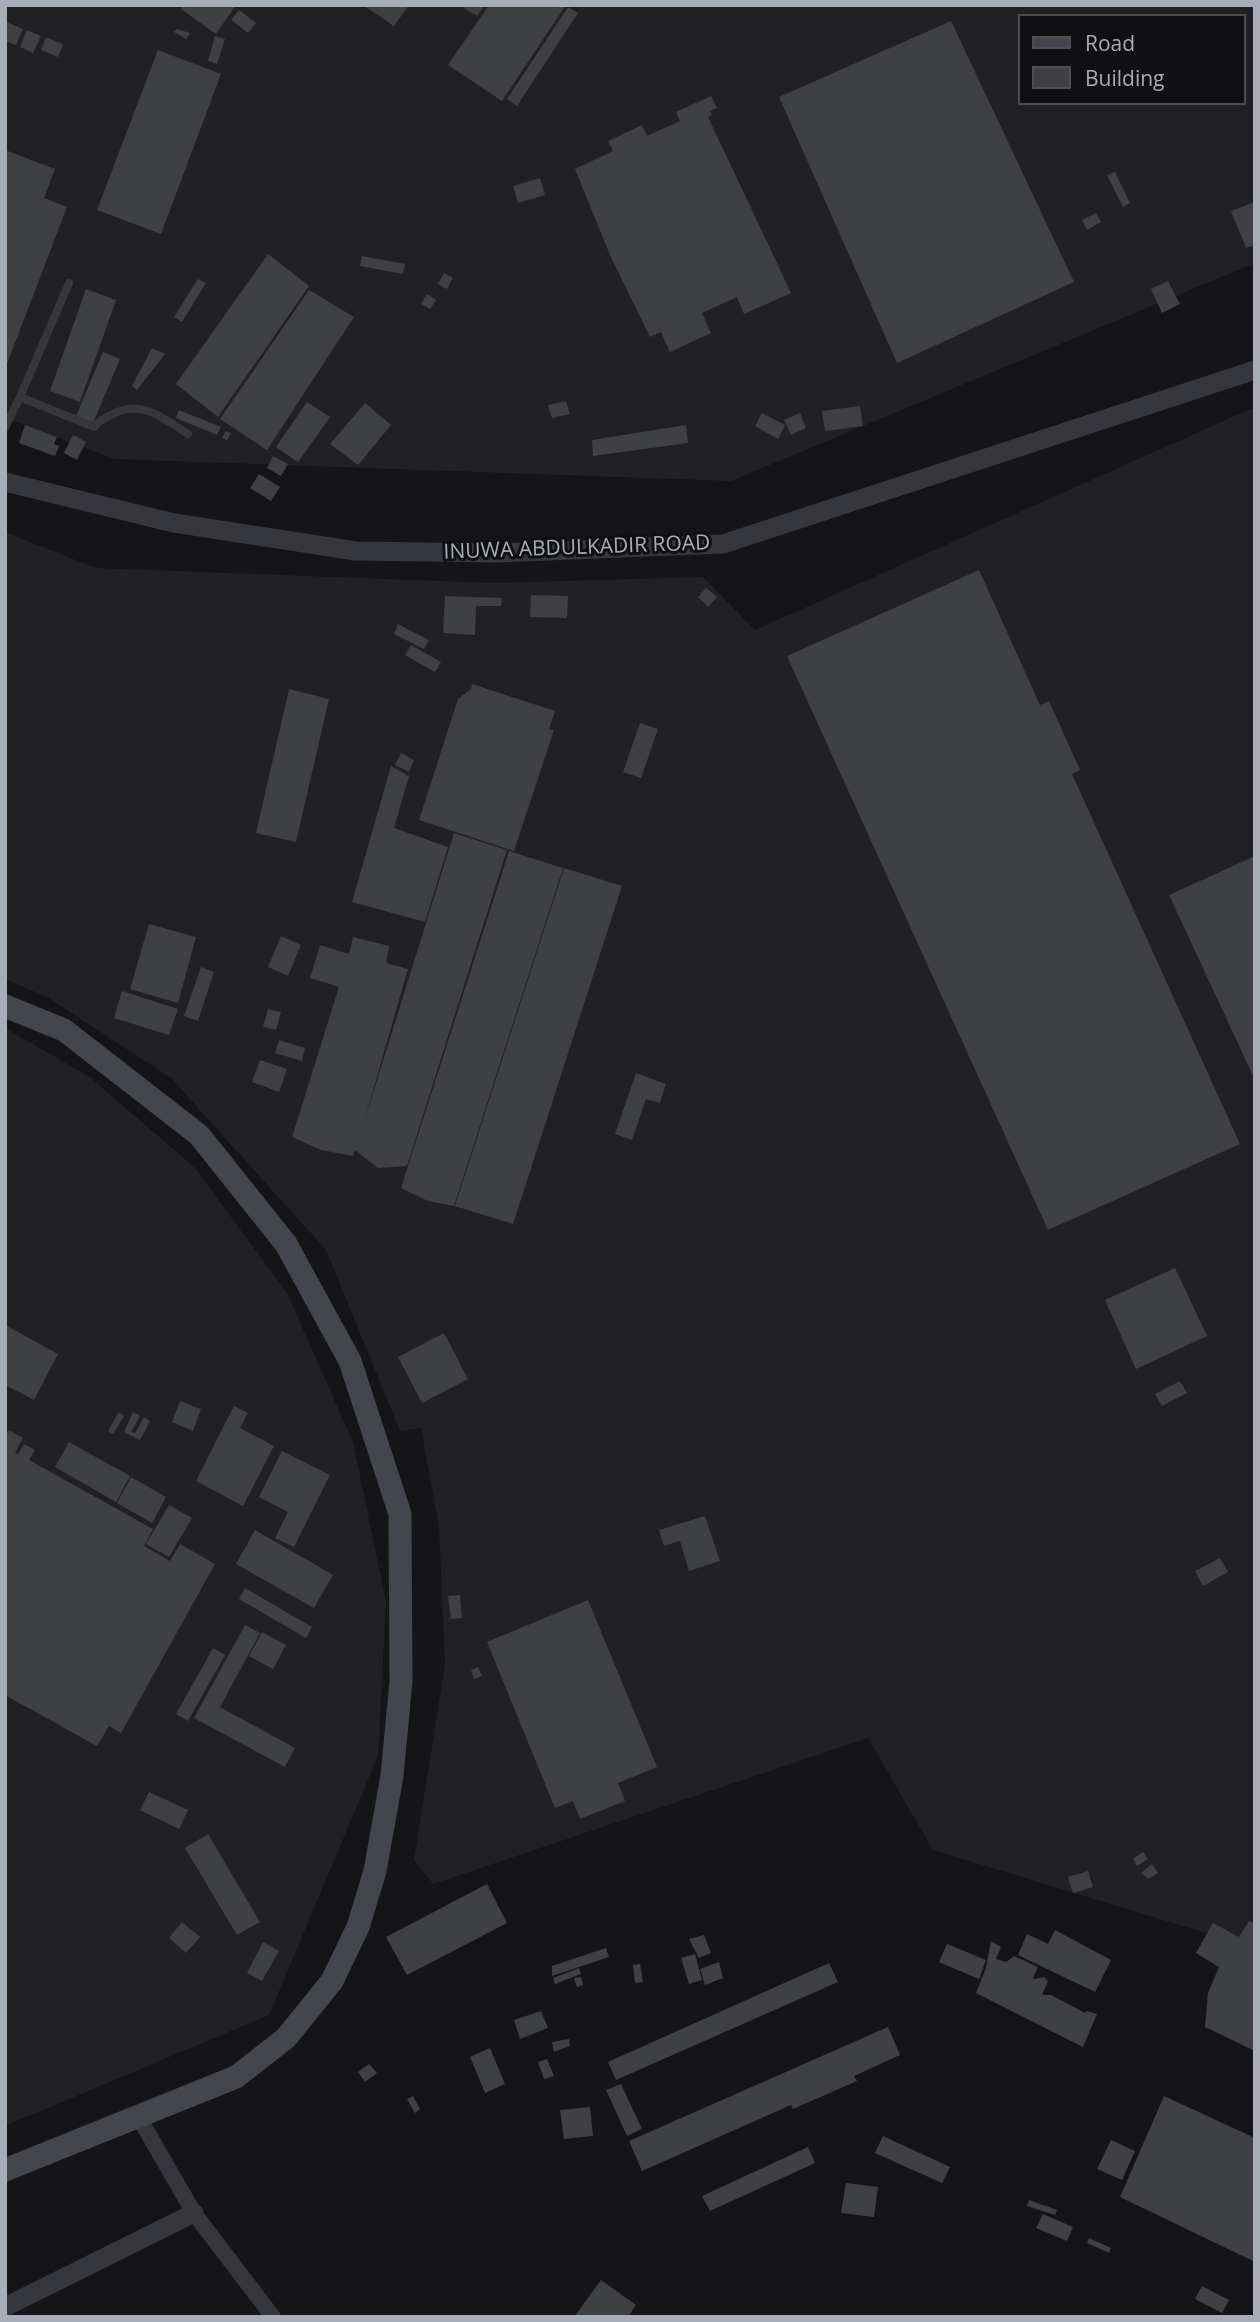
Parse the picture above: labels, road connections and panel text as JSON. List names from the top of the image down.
{
  "streets": {
    "street": ["INUWA ABDULKADIR ROAD"]
  },
  "legend": ["Road", "Building"]
}
